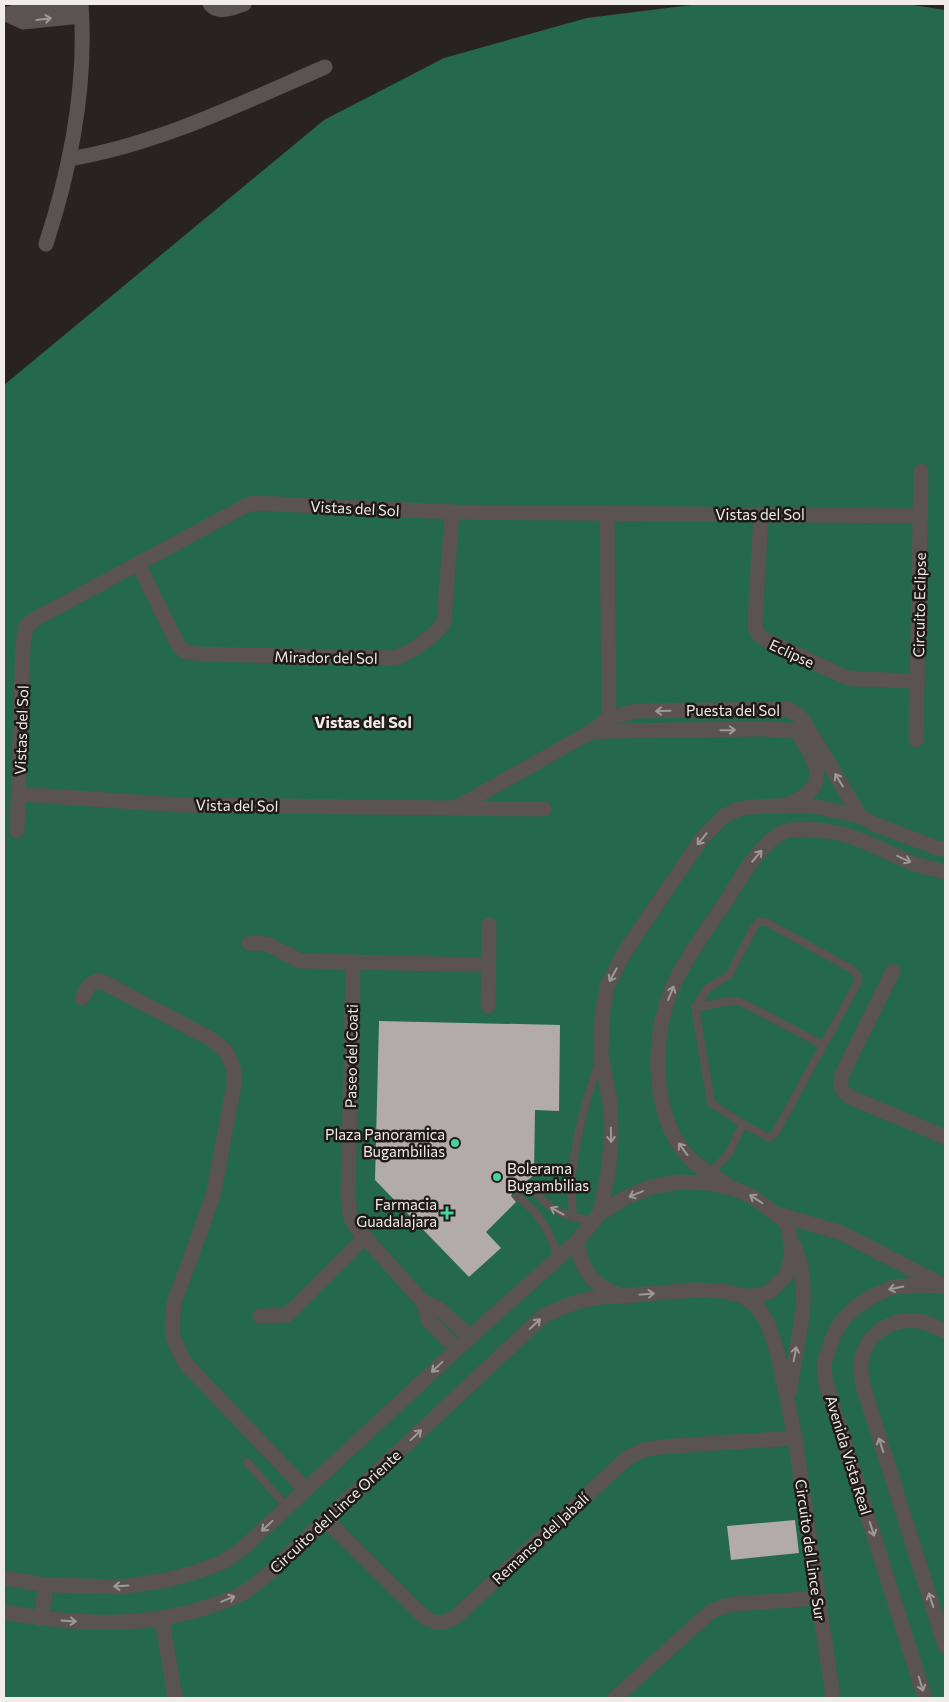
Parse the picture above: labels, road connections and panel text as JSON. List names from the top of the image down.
{
  "streets": {
    "street": [
      "Vistas del Sol",
      "Circuito Eclipse",
      "Eclipse",
      "Mirador del Sol",
      "Puesta del Sol",
      "Vista del Sol",
      "Paseo del Coati",
      "Avenida Vista Real",
      "Circuito del Lince Oriente",
      "Remanso del Jabalí",
      "Circuito del Lince Sur"
    ]
  },
  "crossings": [
    ["Vistas del Sol", "Circuito Eclipse"],
    ["Vistas del Sol", "Eclipse"],
    ["Vistas del Sol", "Mirador del Sol"],
    ["Vistas del Sol", "Vista del Sol"],
    ["Circuito Eclipse", "Eclipse"],
    ["Circuito del Lince Oriente", "Remanso del Jabalí"],
    ["Circuito del Lince Oriente", "Circuito del Lince Sur"],
    ["Remanso del Jabalí", "Circuito del Lince Sur"]
  ],
  "one_way": ["Avenida Vista Real"],
  "districts": ["Vistas del Sol"],
  "places": {
    "other": ["Plaza Panoramica Bugambilias", "Bolerama Bugambilias"],
    "health": ["Farmacia Guadalajara"]
  }
}
